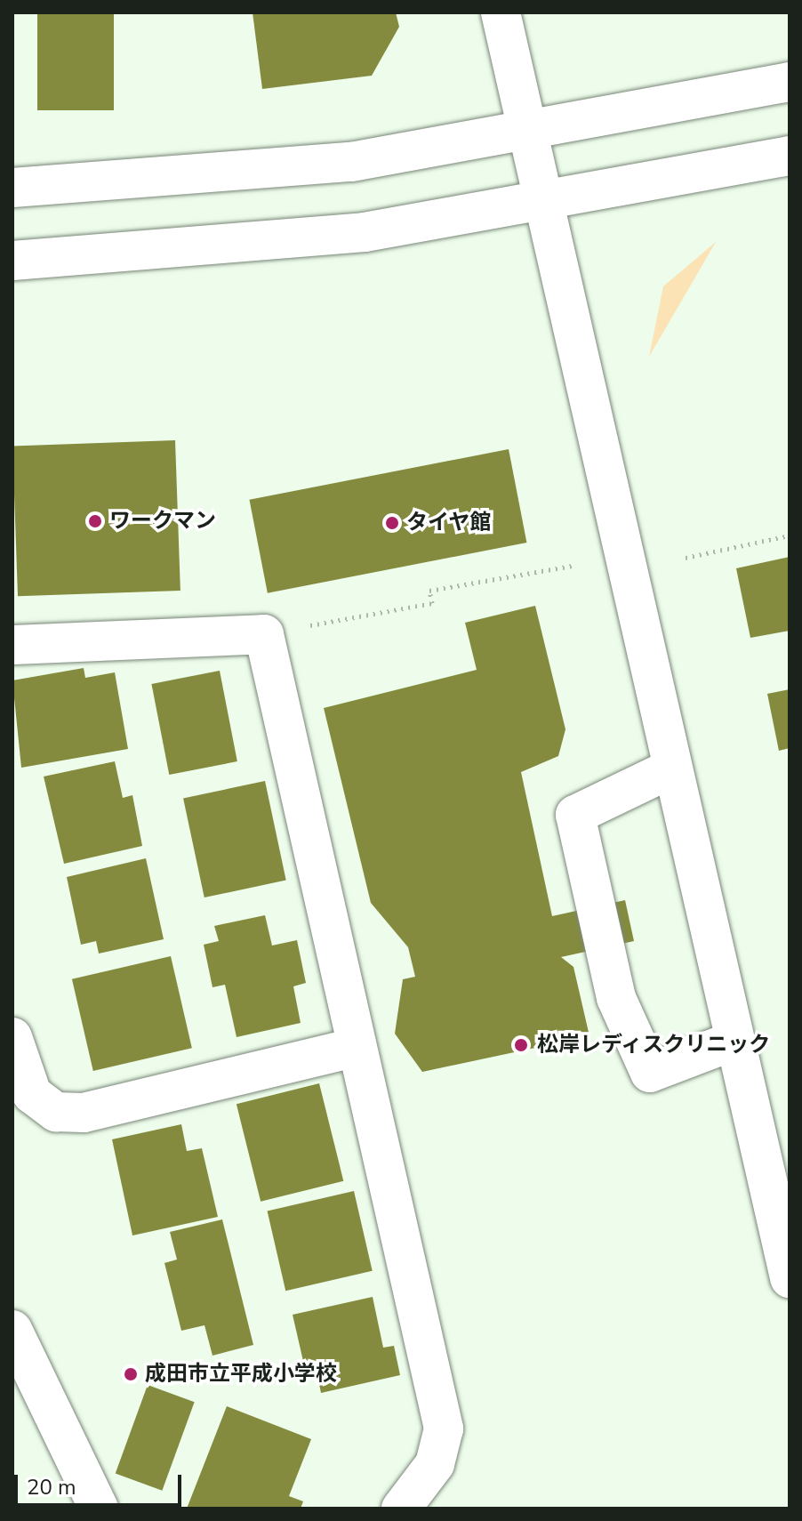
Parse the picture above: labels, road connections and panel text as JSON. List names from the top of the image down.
{
  "places": [
    "ワークマン",
    "タイヤ館",
    "松岸レディスクリニック",
    "成田市立平成小学校"
  ],
  "scale_bar": "20 m"
}
